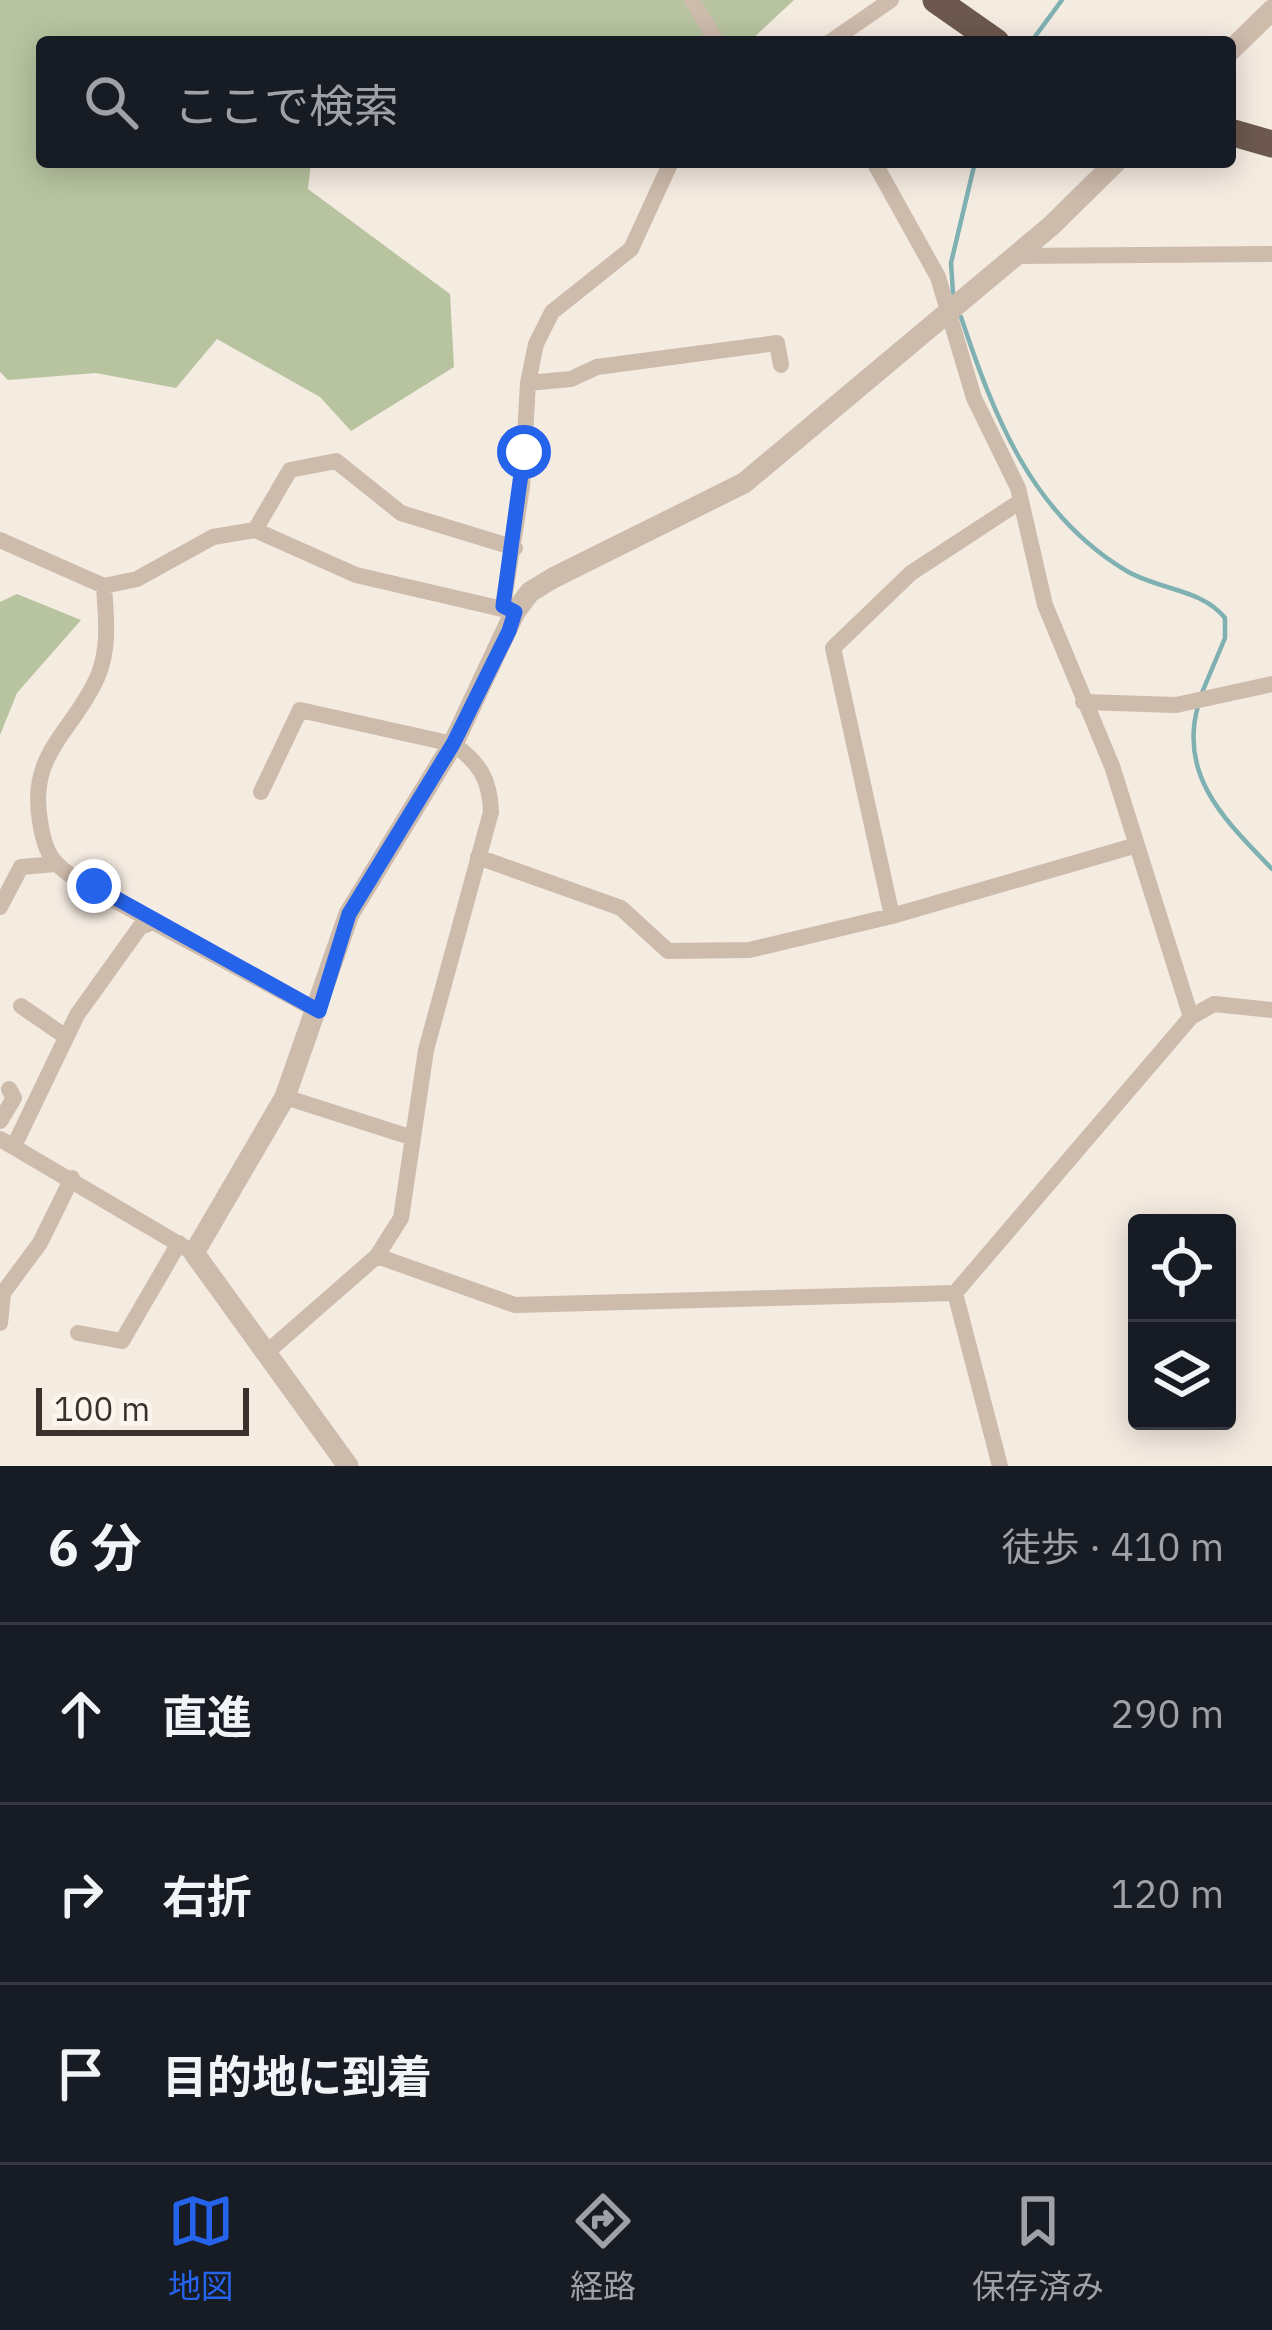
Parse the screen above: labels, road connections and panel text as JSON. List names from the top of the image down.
{
  "scale_bar": "100 m",
  "page": {
    "search": "ここで検索",
    "scale": "100 m",
    "heading": ["6 分", "徒歩 · 410 m"],
    "list": [
      ["直進", "290 m"],
      ["右折", "120 m"],
      "目的地に到着"
    ],
    "nav": ["地図", "経路", "保存済み"]
  }
}
